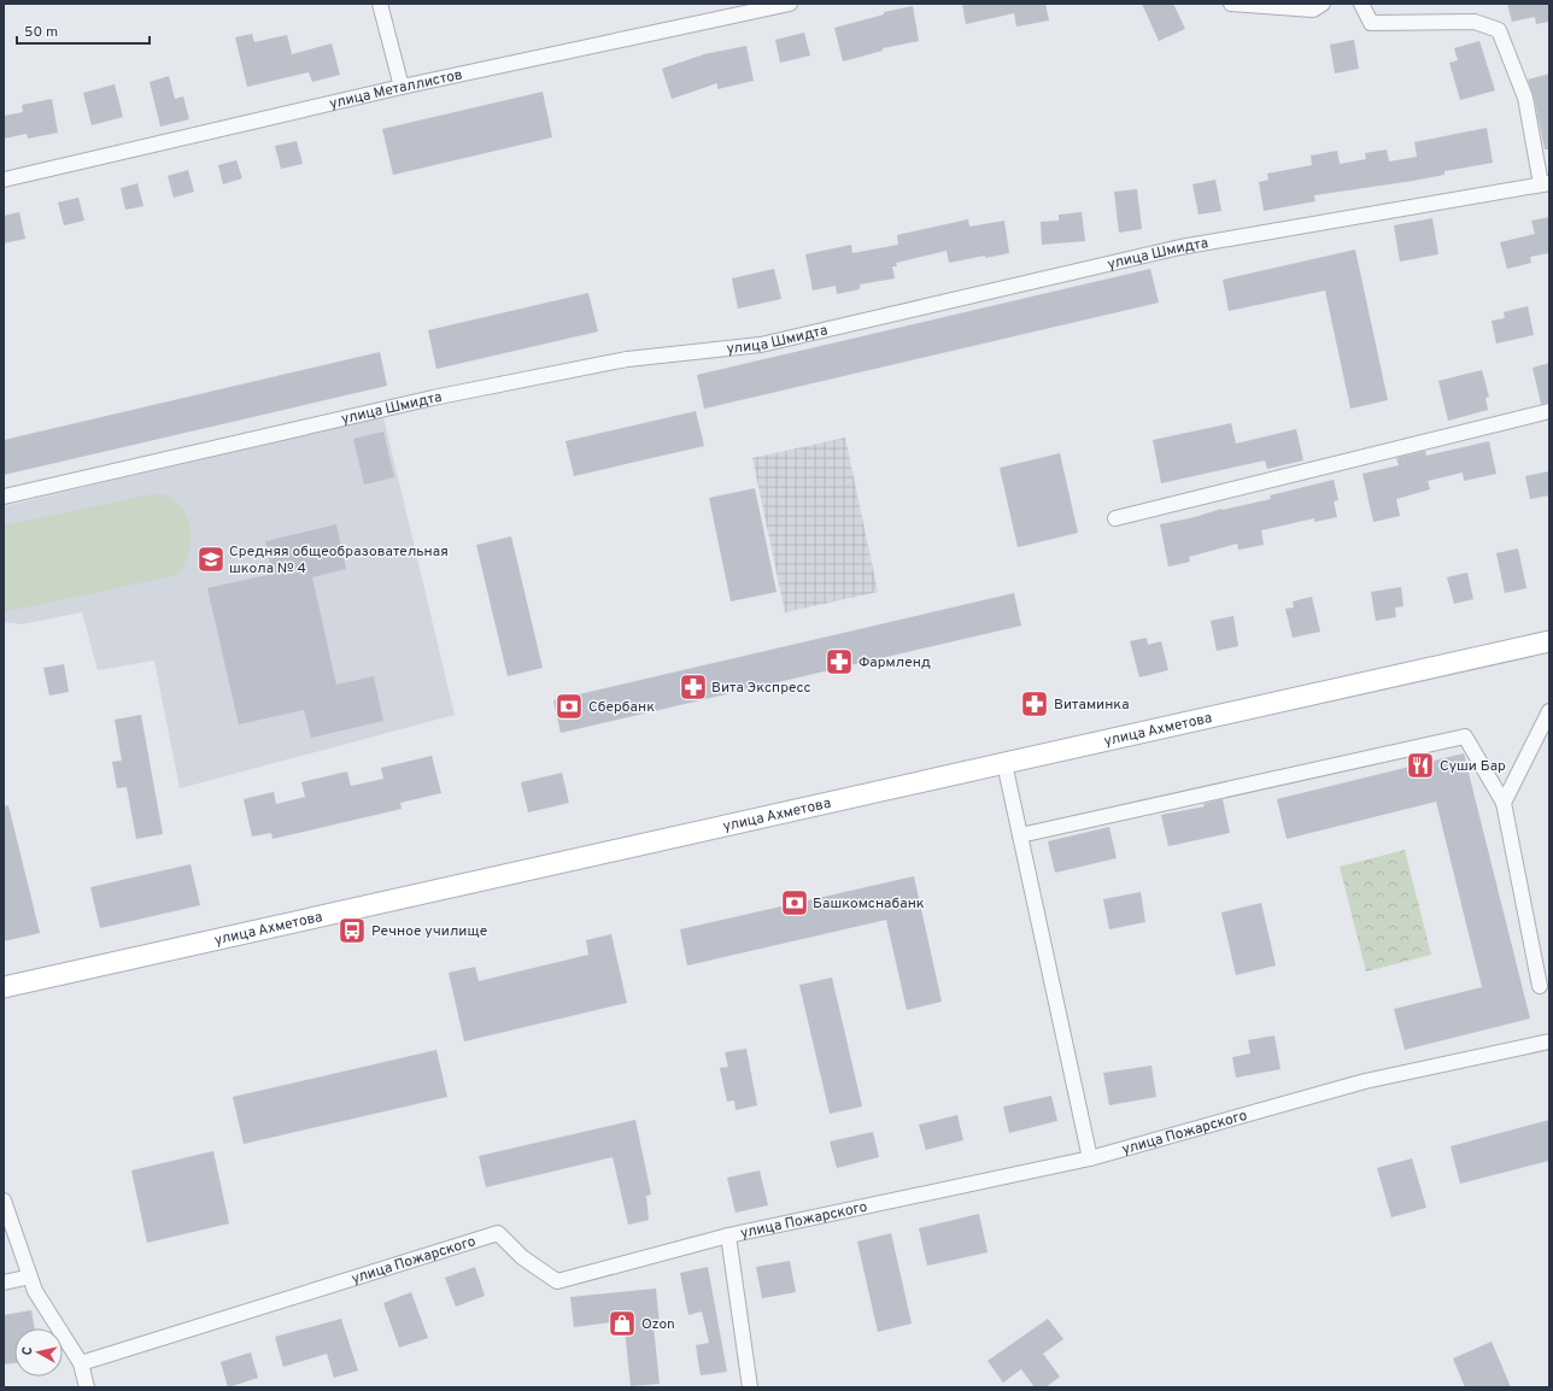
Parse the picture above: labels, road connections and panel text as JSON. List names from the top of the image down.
{
  "streets": {
    "main road": ["улица Ахметова"],
    "street": ["улица Металлистов", "улица Шмидта", "улица Пожарского"]
  },
  "places": {
    "school or university": ["Средняя общеобразовательная школа № 4"],
    "pharmacy": ["Фармленд", "Вита Экспресс", "Витаминка"],
    "bank": ["Сбербанк", "Башкомснабанк"],
    "restaurant": ["Суши Бар"],
    "bus stop": ["Речное училище"],
    "shop": ["Ozon"]
  },
  "scale_bar": "50 m",
  "north": "left"
}
